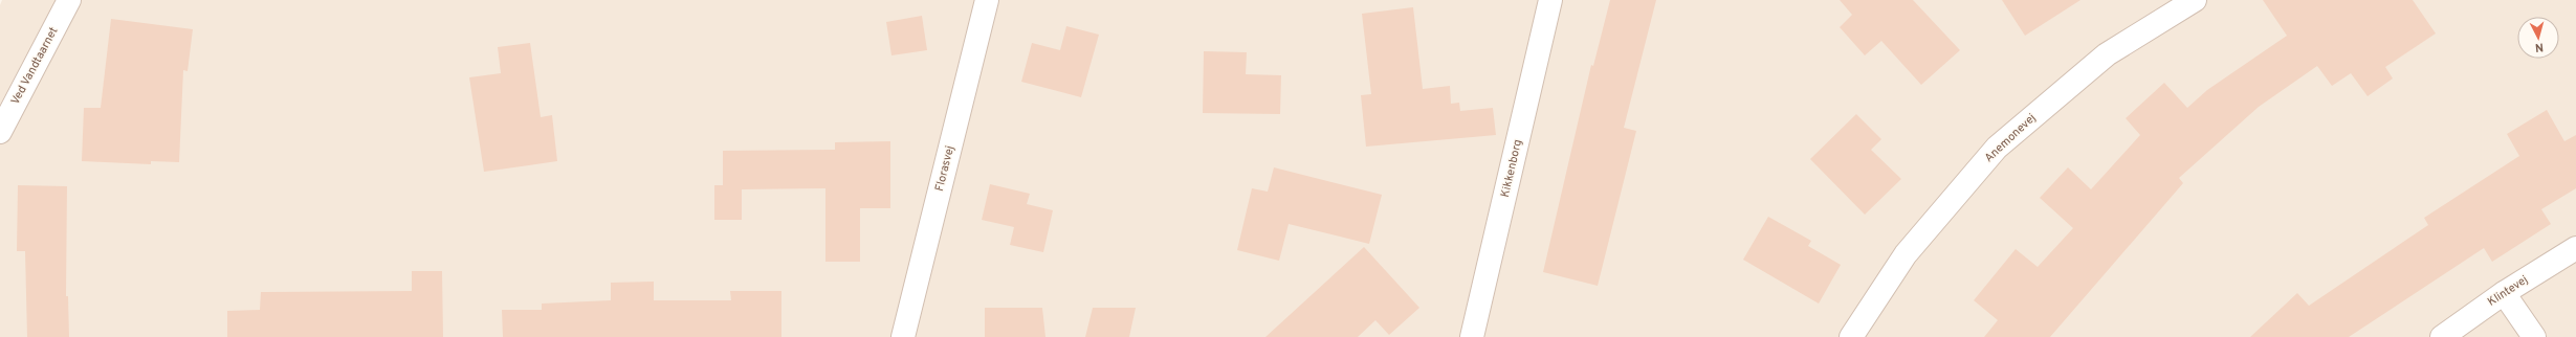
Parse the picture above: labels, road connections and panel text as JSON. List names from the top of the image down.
{
  "streets": {
    "street": [
      "Ved Vandtaarnet",
      "Anemonevej",
      "Florasvej",
      "Kikkenborg",
      "Klintevej"
    ]
  },
  "north": "bottom"
}
